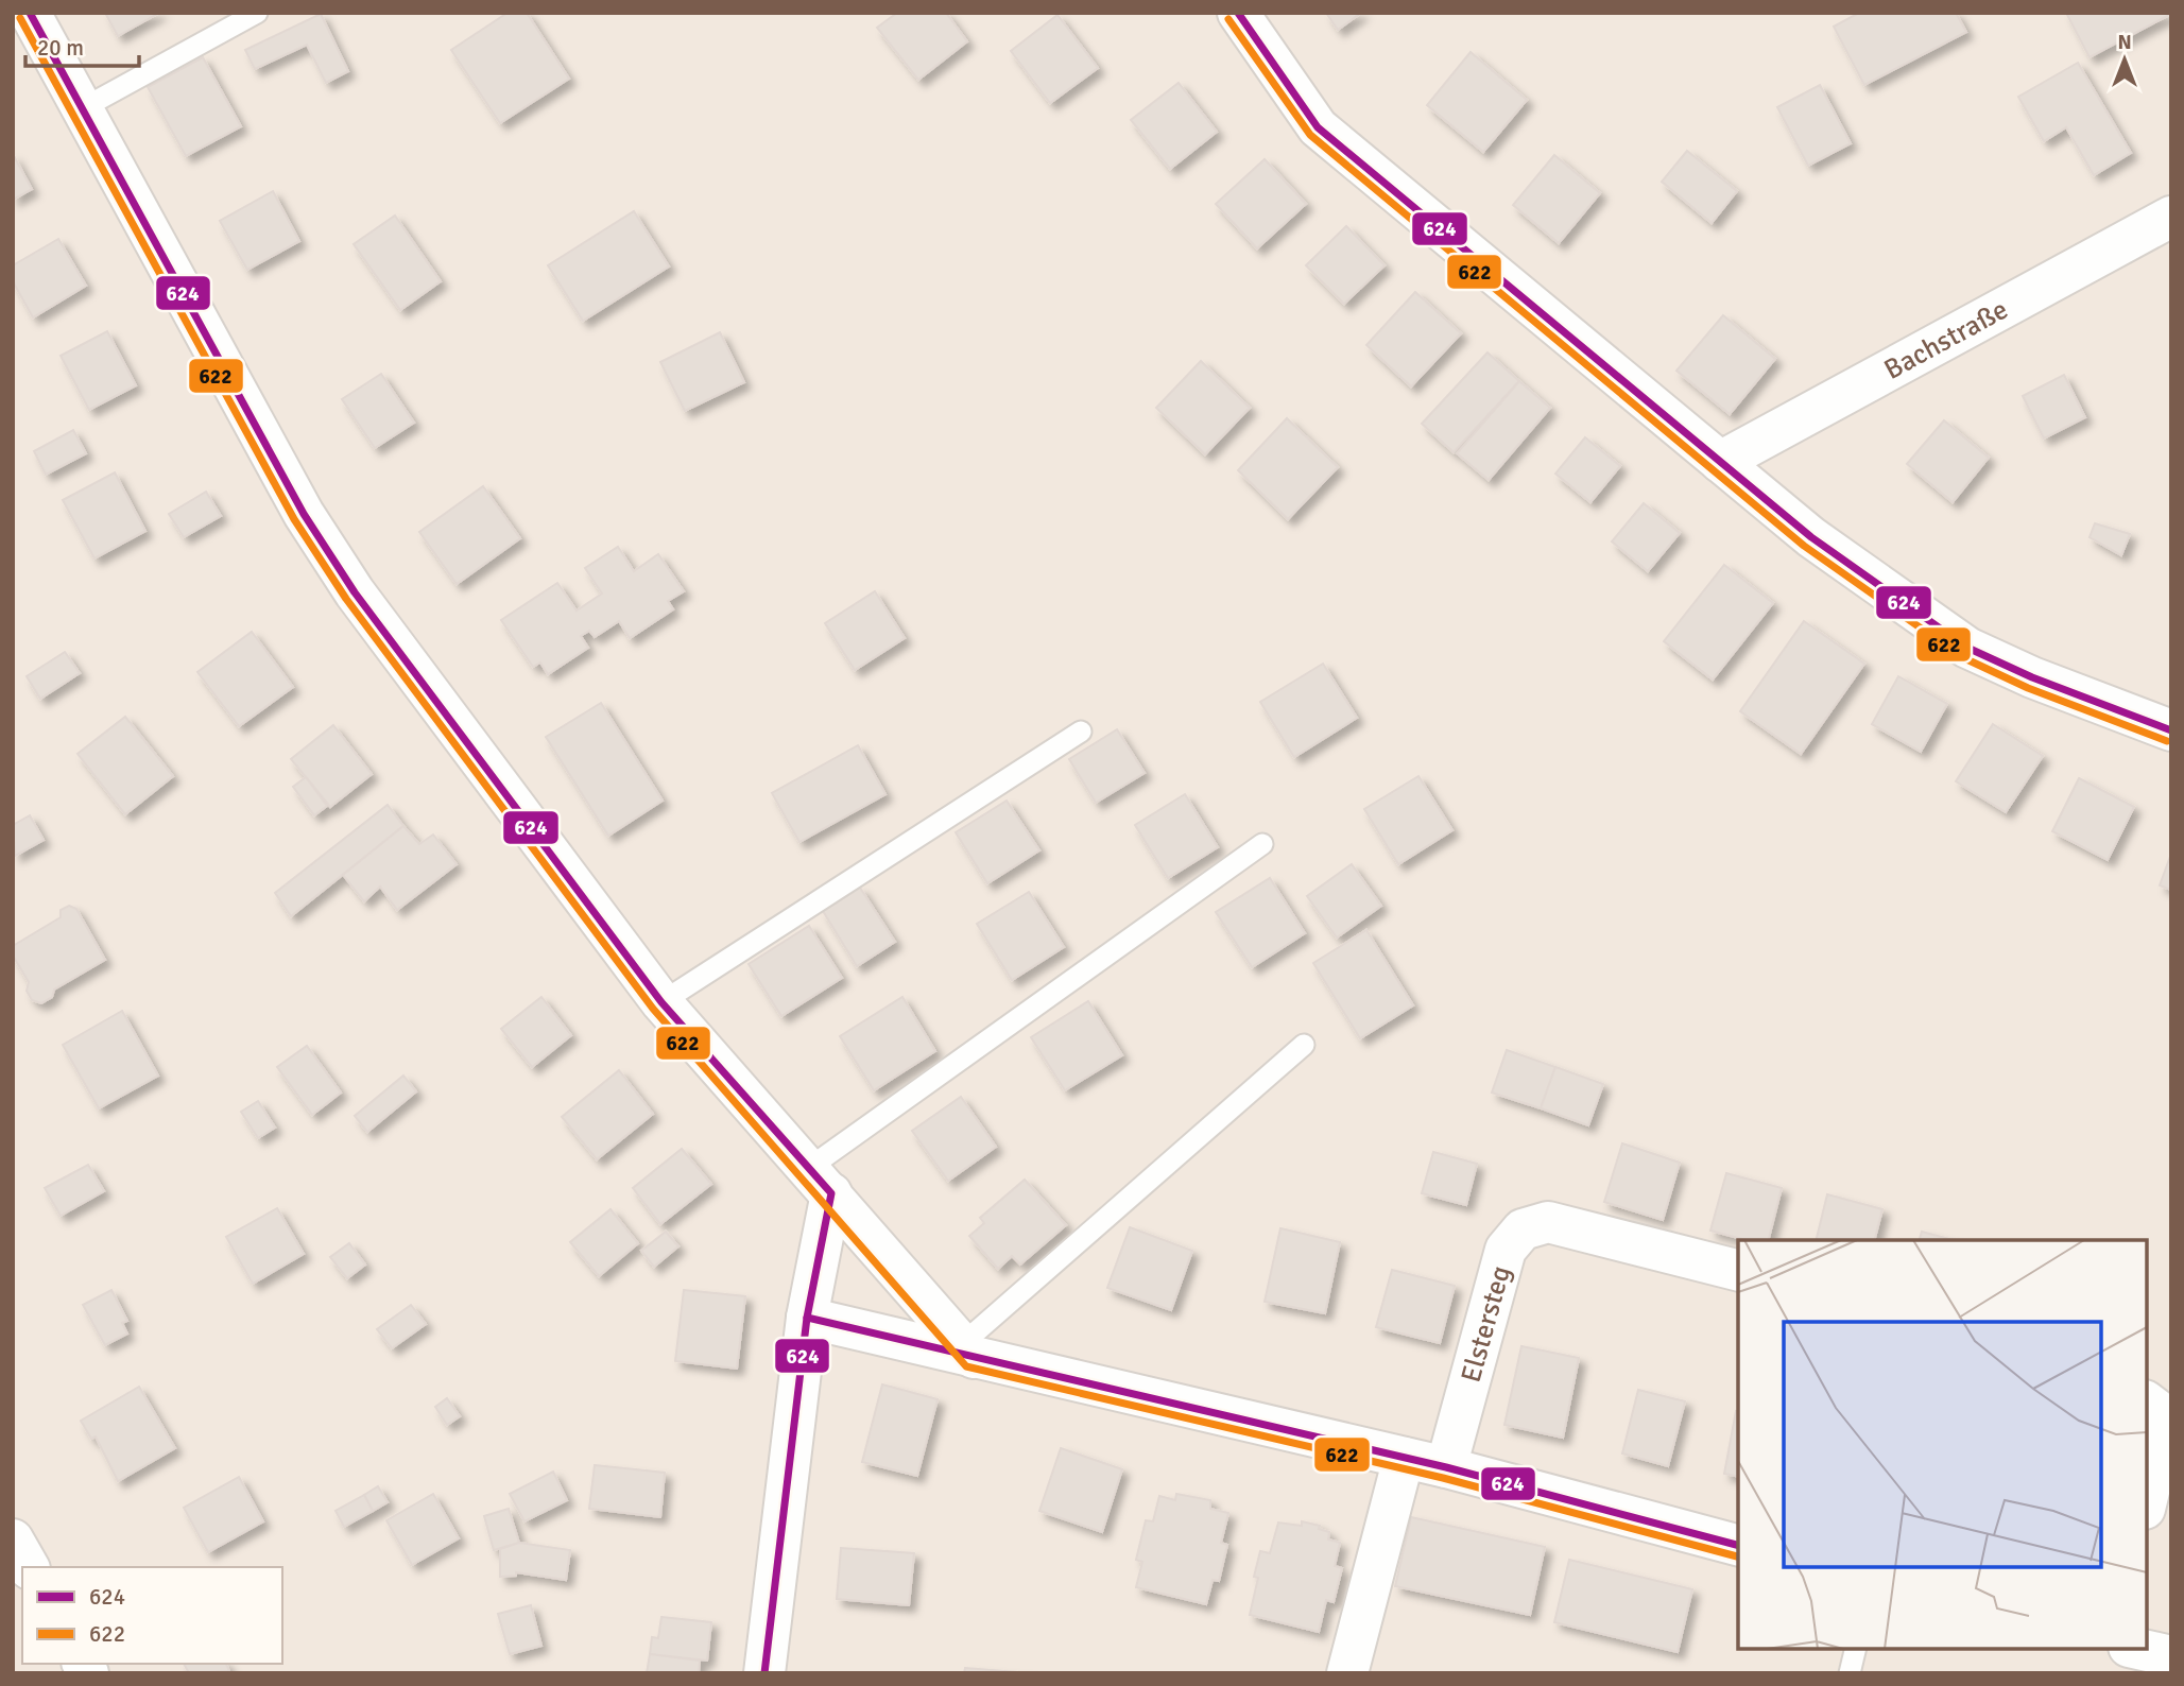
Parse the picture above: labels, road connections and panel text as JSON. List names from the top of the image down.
{
  "streets": {
    "street": ["Bachstraße", "Elstersteg"]
  },
  "lines": ["transit line 624", "transit line 622"],
  "legend": ["624", "622"],
  "scale_bar": "20 m",
  "north": "top"
}
